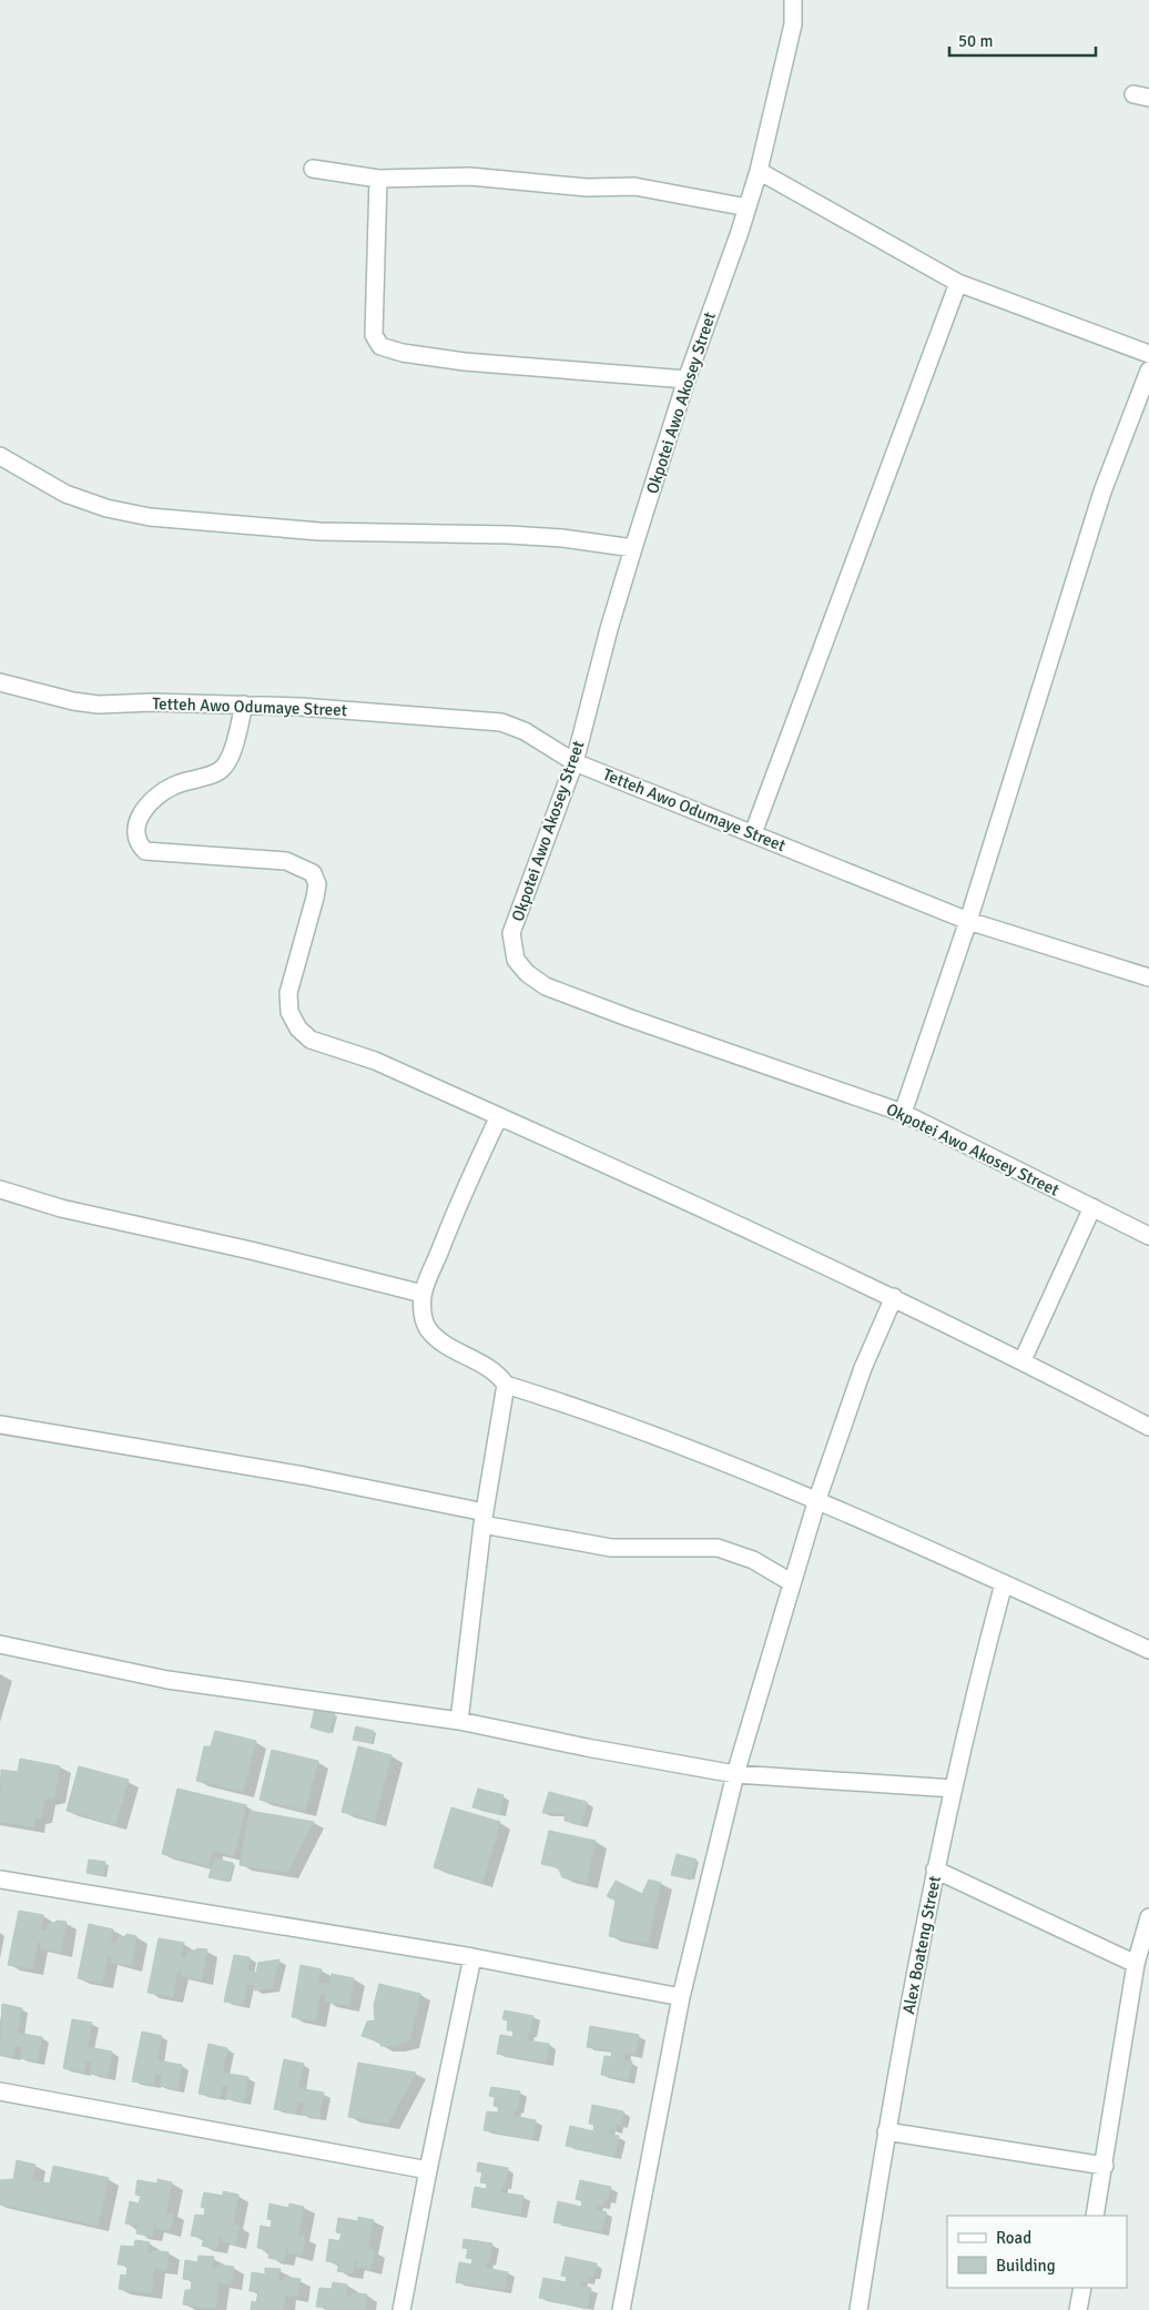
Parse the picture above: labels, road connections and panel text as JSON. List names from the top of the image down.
{
  "streets": {
    "street": ["Okpotei Awo Akosey Street", "Tetteh Awo Odumaye Street", "Alex Boateng Street"]
  },
  "crossings": [
    ["Okpotei Awo Akosey Street", "Tetteh Awo Odumaye Street"]
  ],
  "legend": ["Road", "Building"],
  "scale_bar": "50 m"
}
